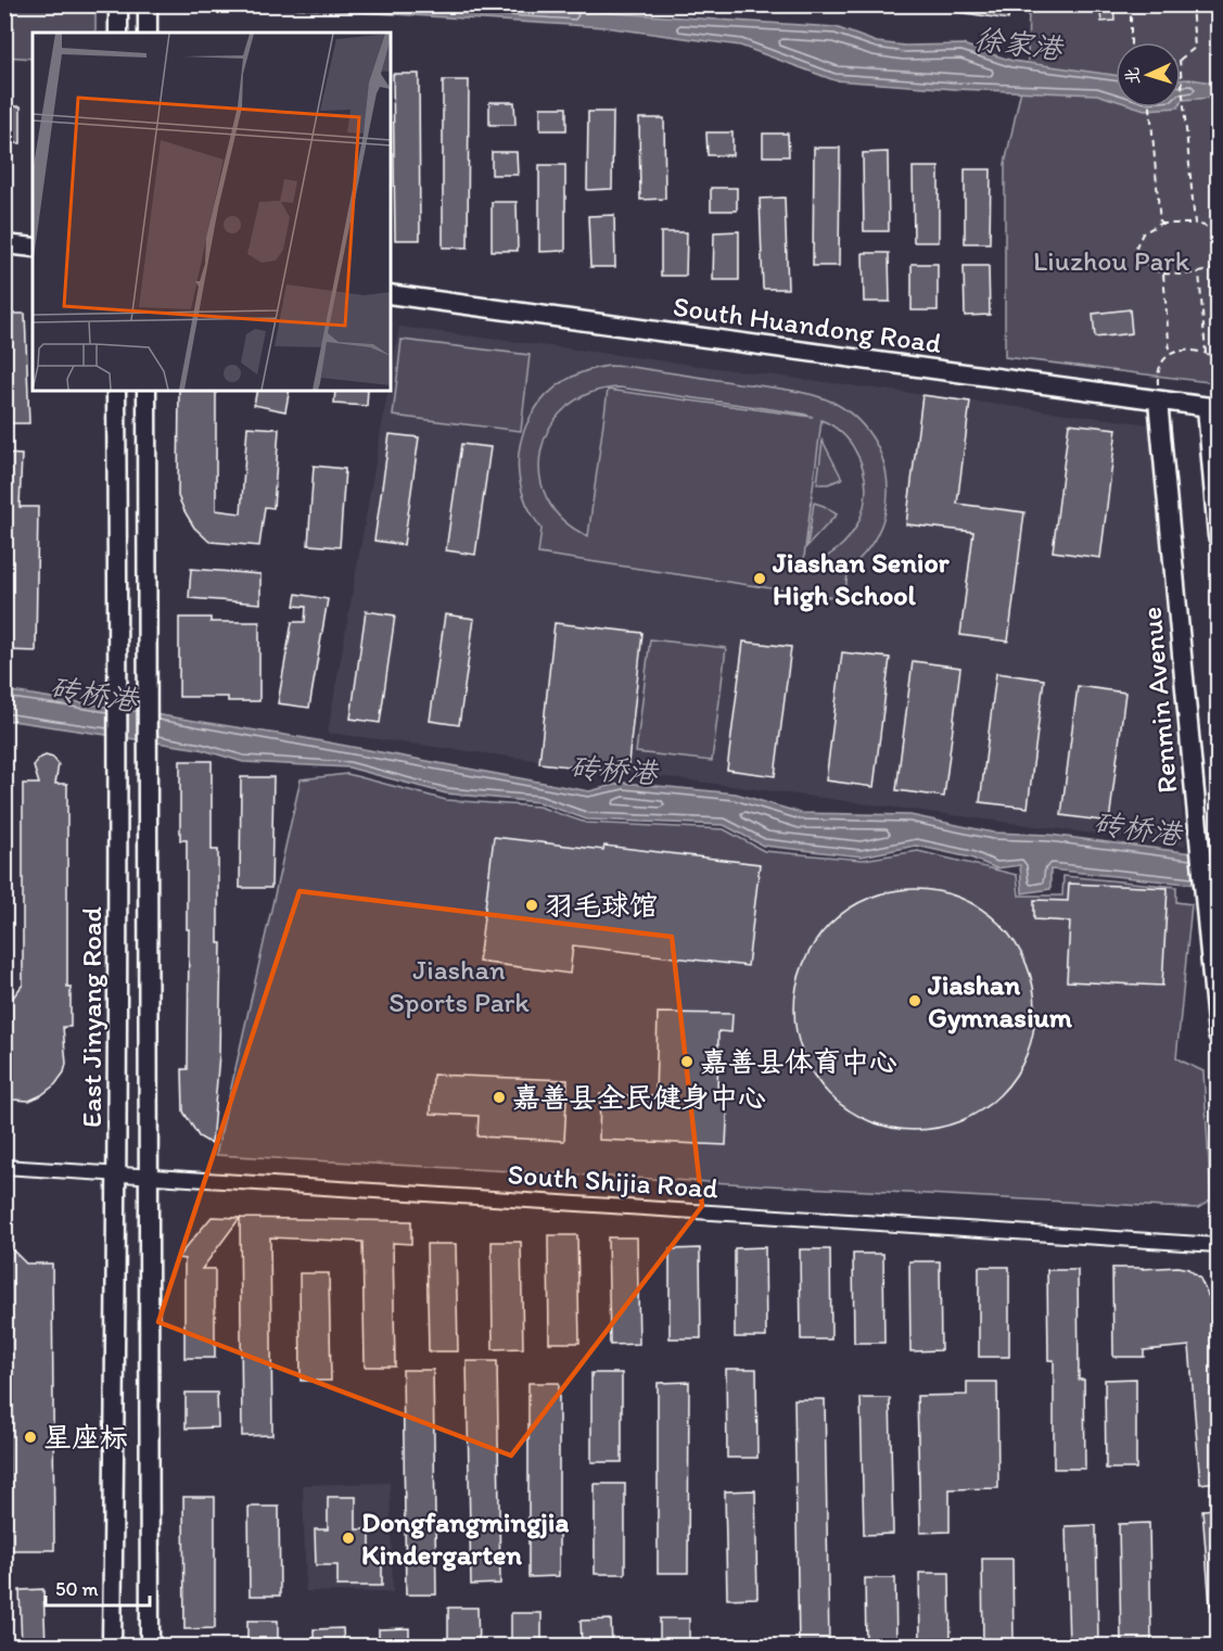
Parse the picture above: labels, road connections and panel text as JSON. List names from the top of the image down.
{
  "streets": {
    "main road": ["South Huandong Road", "Renmin Avenue", "East Jinyang Road"],
    "street": ["South Shijia Road"]
  },
  "crossings": [
    ["South Huandong Road", "Renmin Avenue"],
    ["East Jinyang Road", "South Shijia Road"]
  ],
  "water": ["徐家港", "砖桥港"],
  "parks": ["Liuzhou Park", "Jiashan Sports Park"],
  "places": [
    "Jiashan Senior High School",
    "羽毛球馆",
    "Jiashan Gymnasium",
    "嘉善县体育中心",
    "嘉善县全民健身中心",
    "星座标",
    "Dongfangmingjia Kindergarten"
  ],
  "scale_bar": "50 m",
  "north": "left"
}
